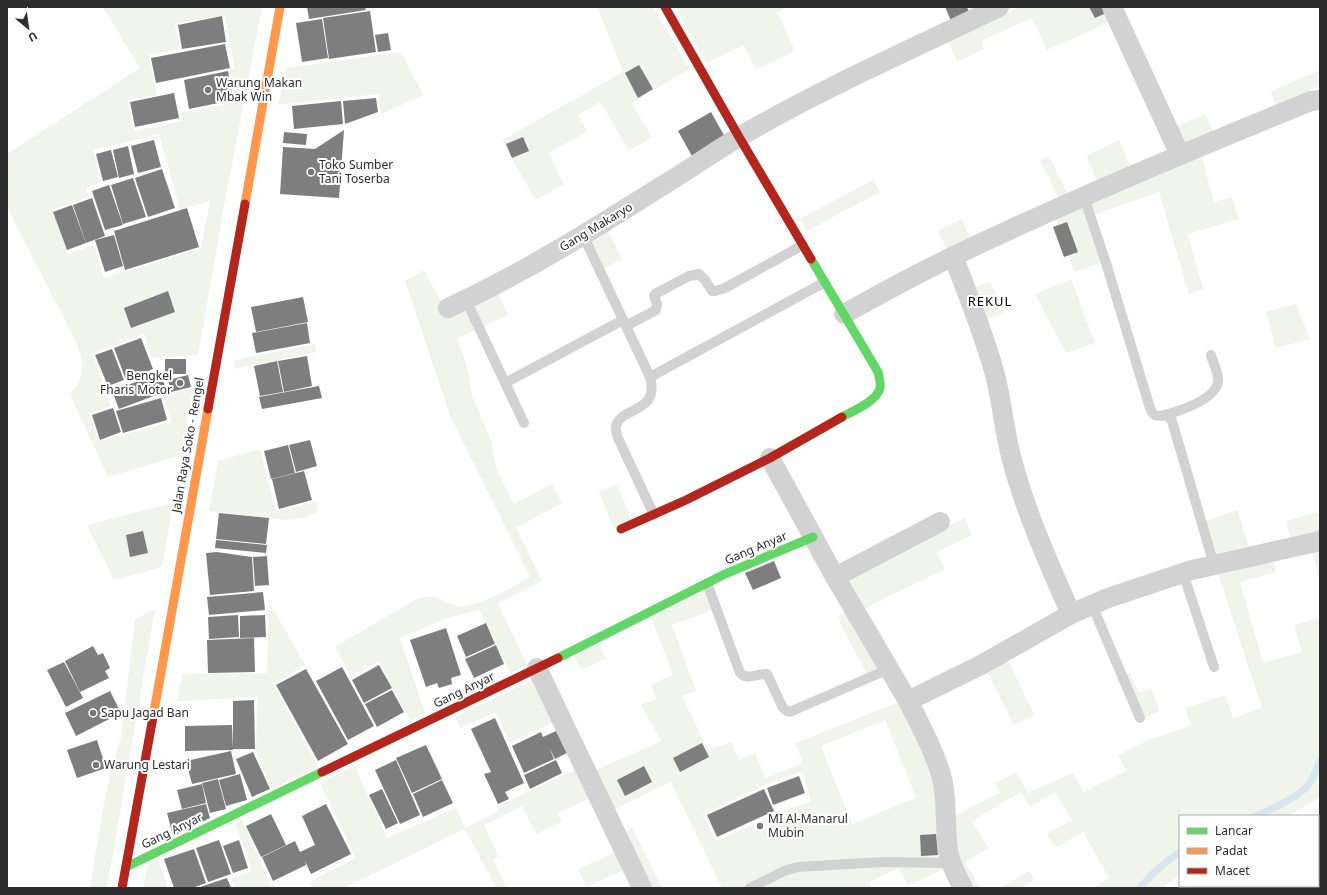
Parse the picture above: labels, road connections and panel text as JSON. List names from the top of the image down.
{
  "streets": {
    "street": ["Gang Makaryo", "Jalan Raya Soko - Rengel", "Gang Anyar"]
  },
  "crossings": [
    ["Jalan Raya Soko - Rengel", "Gang Anyar"]
  ],
  "districts": ["REKUL"],
  "places": [
    "Warung Makan Mbak Win",
    "Toko Sumber Tani Toserba",
    "Bengkel Fharis Motor",
    "Sapu Jagad Ban",
    "Warung Lestari",
    "MI Al-Manarul Mubin"
  ],
  "legend": ["Lancar", "Padat", "Macet"],
  "north": "bottom right"
}
